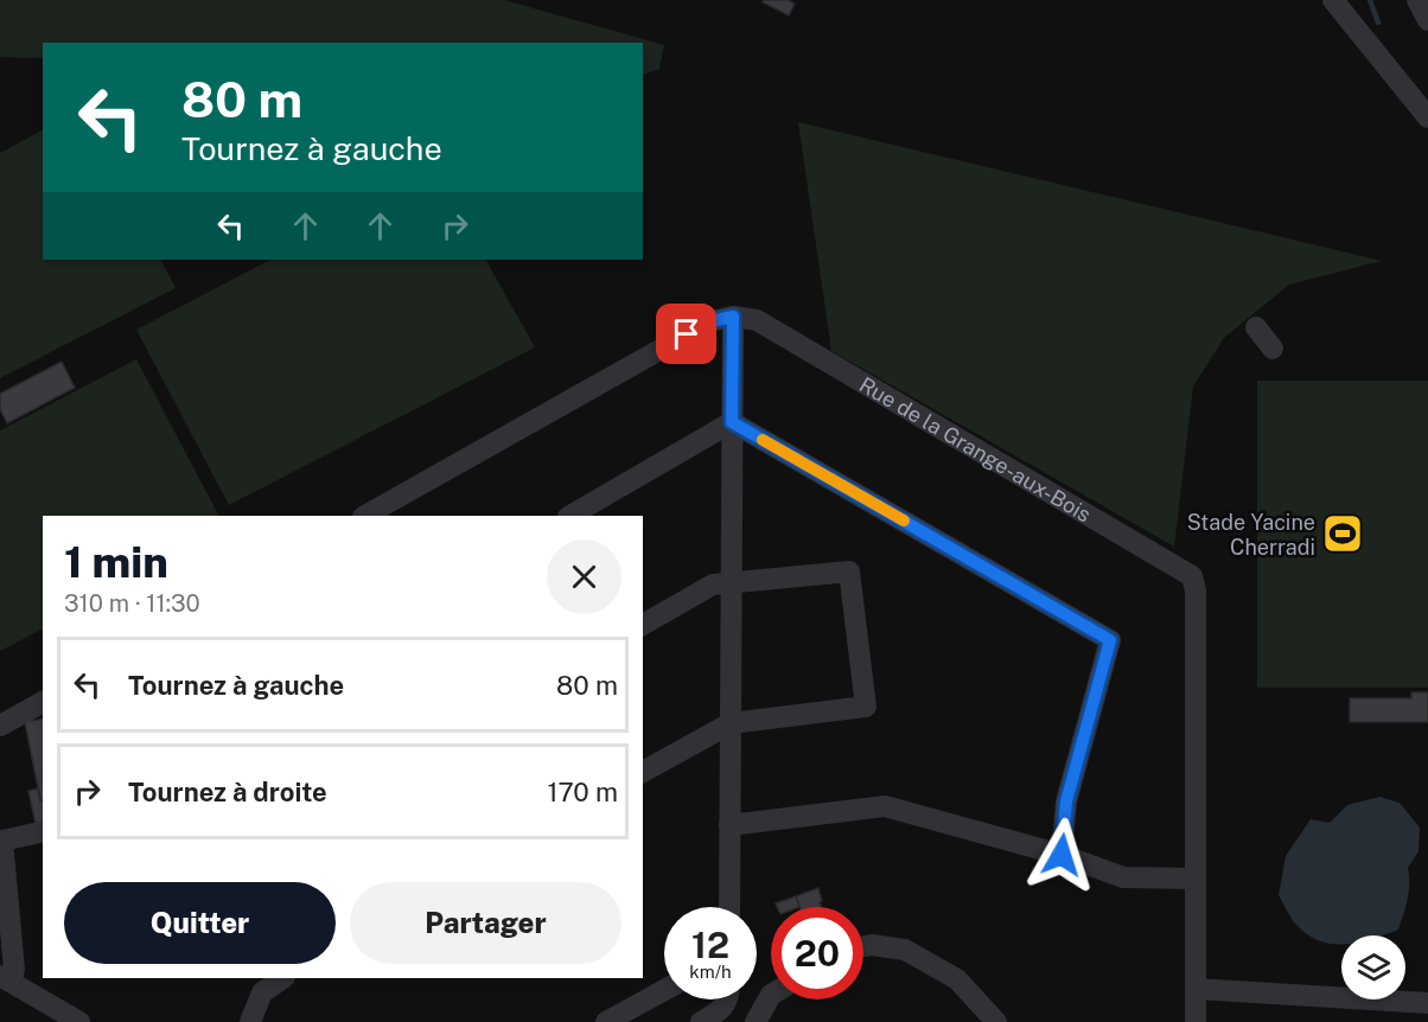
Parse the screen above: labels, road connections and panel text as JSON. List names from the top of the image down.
{
  "streets": {
    "street": ["Rue de la Grange-aux-Bois"]
  },
  "places": {
    "sports": ["Stade Yacine Cherradi"]
  },
  "page": {
    "turn": ["80 m", "Tournez à gauche"],
    "heading": ["1 min", "310 m · 11:30"],
    "list": [
      {
        "name": "Tournez à gauche",
        "value": "80 m"
      },
      {
        "name": "Tournez à droite",
        "value": "170 m"
      }
    ],
    "buttons": ["Quitter", "Partager"],
    "speed": "12 km/h",
    "limit": "20"
  }
}
